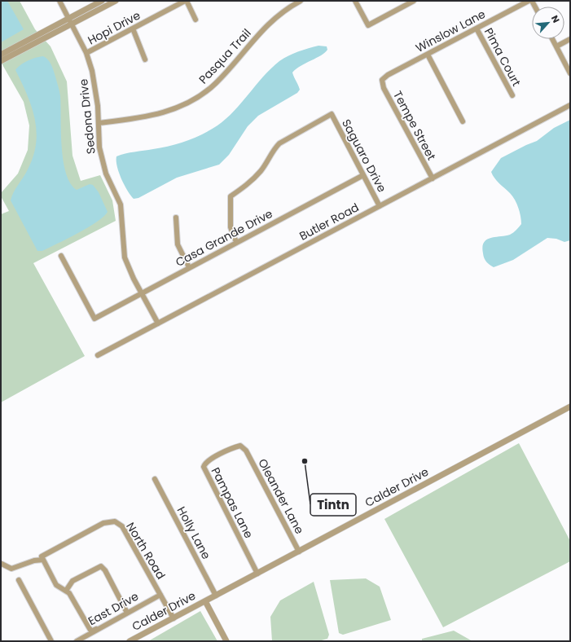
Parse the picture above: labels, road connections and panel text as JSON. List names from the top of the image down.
{
  "streets": {
    "street": [
      "Hopi Drive",
      "Winslow Lane",
      "Pasqua Trail",
      "Pima Court",
      "Sedona Drive",
      "Tempe Street",
      "Saguaro Drive",
      "Butler Road",
      "Casa Grande Drive",
      "Calder Drive",
      "Oleander Lane",
      "Pampas Lane",
      "Holly Lane",
      "North Road",
      "East Drive"
    ]
  },
  "crossings": [
    ["Hopi Drive", "Sedona Drive"],
    ["Winslow Lane", "Pima Court"],
    ["Winslow Lane", "Tempe Street"],
    ["Pasqua Trail", "Sedona Drive"],
    ["Sedona Drive", "Butler Road"],
    ["Sedona Drive", "Casa Grande Drive"],
    ["Tempe Street", "Butler Road"],
    ["Saguaro Drive", "Butler Road"],
    ["Saguaro Drive", "Casa Grande Drive"],
    ["Calder Drive", "Oleander Lane"],
    ["Calder Drive", "Pampas Lane"],
    ["Calder Drive", "Holly Lane"],
    ["Calder Drive", "North Road"],
    ["Oleander Lane", "Pampas Lane"],
    ["North Road", "East Drive"]
  ],
  "places": ["Tintn"],
  "north": "top right"
}
